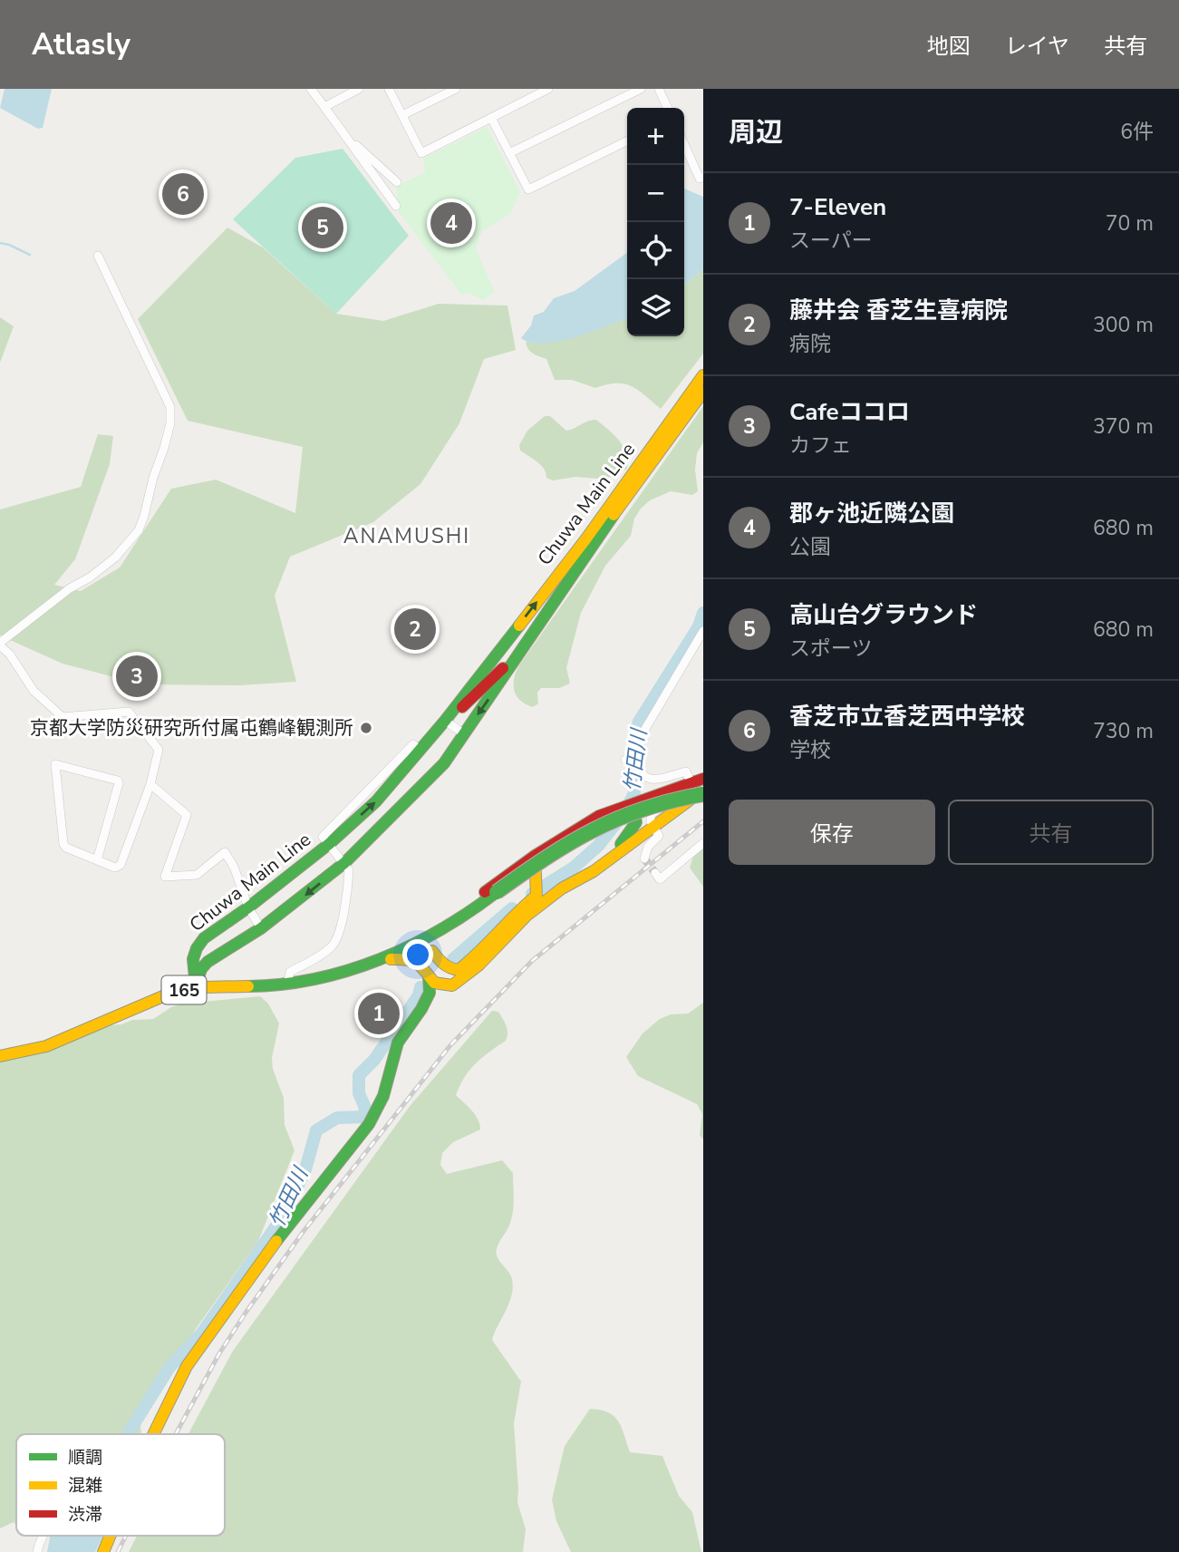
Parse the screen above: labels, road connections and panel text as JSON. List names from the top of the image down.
{
  "streets": {
    "main road": ["Chuwa Main Line", "165"]
  },
  "crossings": [
    ["Chuwa Main Line", "165"]
  ],
  "districts": ["ANAMUSHI"],
  "water": ["竹田川"],
  "places": ["京都大学防災研究所付属屯鶴峰観測所"],
  "legend": ["順調", "混雑", "渋滞"],
  "page": {
    "header": "Atlasly",
    "nav": ["地図", "レイヤ", "共有"],
    "heading": ["周辺", "6件"],
    "map_buttons": ["+", "−"],
    "pins": [
      "6",
      "4",
      "5",
      "2",
      "3",
      "1"
    ],
    "list": [
      {
        "mark": "1",
        "name": "7-Eleven",
        "note": "スーパー",
        "value": "70 m"
      },
      {
        "mark": "2",
        "name": "藤井会 香芝生喜病院",
        "note": "病院",
        "value": "300 m"
      },
      {
        "mark": "3",
        "name": "Cafeココロ",
        "note": "カフェ",
        "value": "370 m"
      },
      {
        "mark": "4",
        "name": "郡ヶ池近隣公園",
        "note": "公園",
        "value": "680 m"
      },
      {
        "mark": "5",
        "name": "高山台グラウンド",
        "note": "スポーツ",
        "value": "680 m"
      },
      {
        "mark": "6",
        "name": "香芝市立香芝西中学校",
        "note": "学校",
        "value": "730 m"
      }
    ],
    "buttons": ["保存", "共有"]
  }
}
